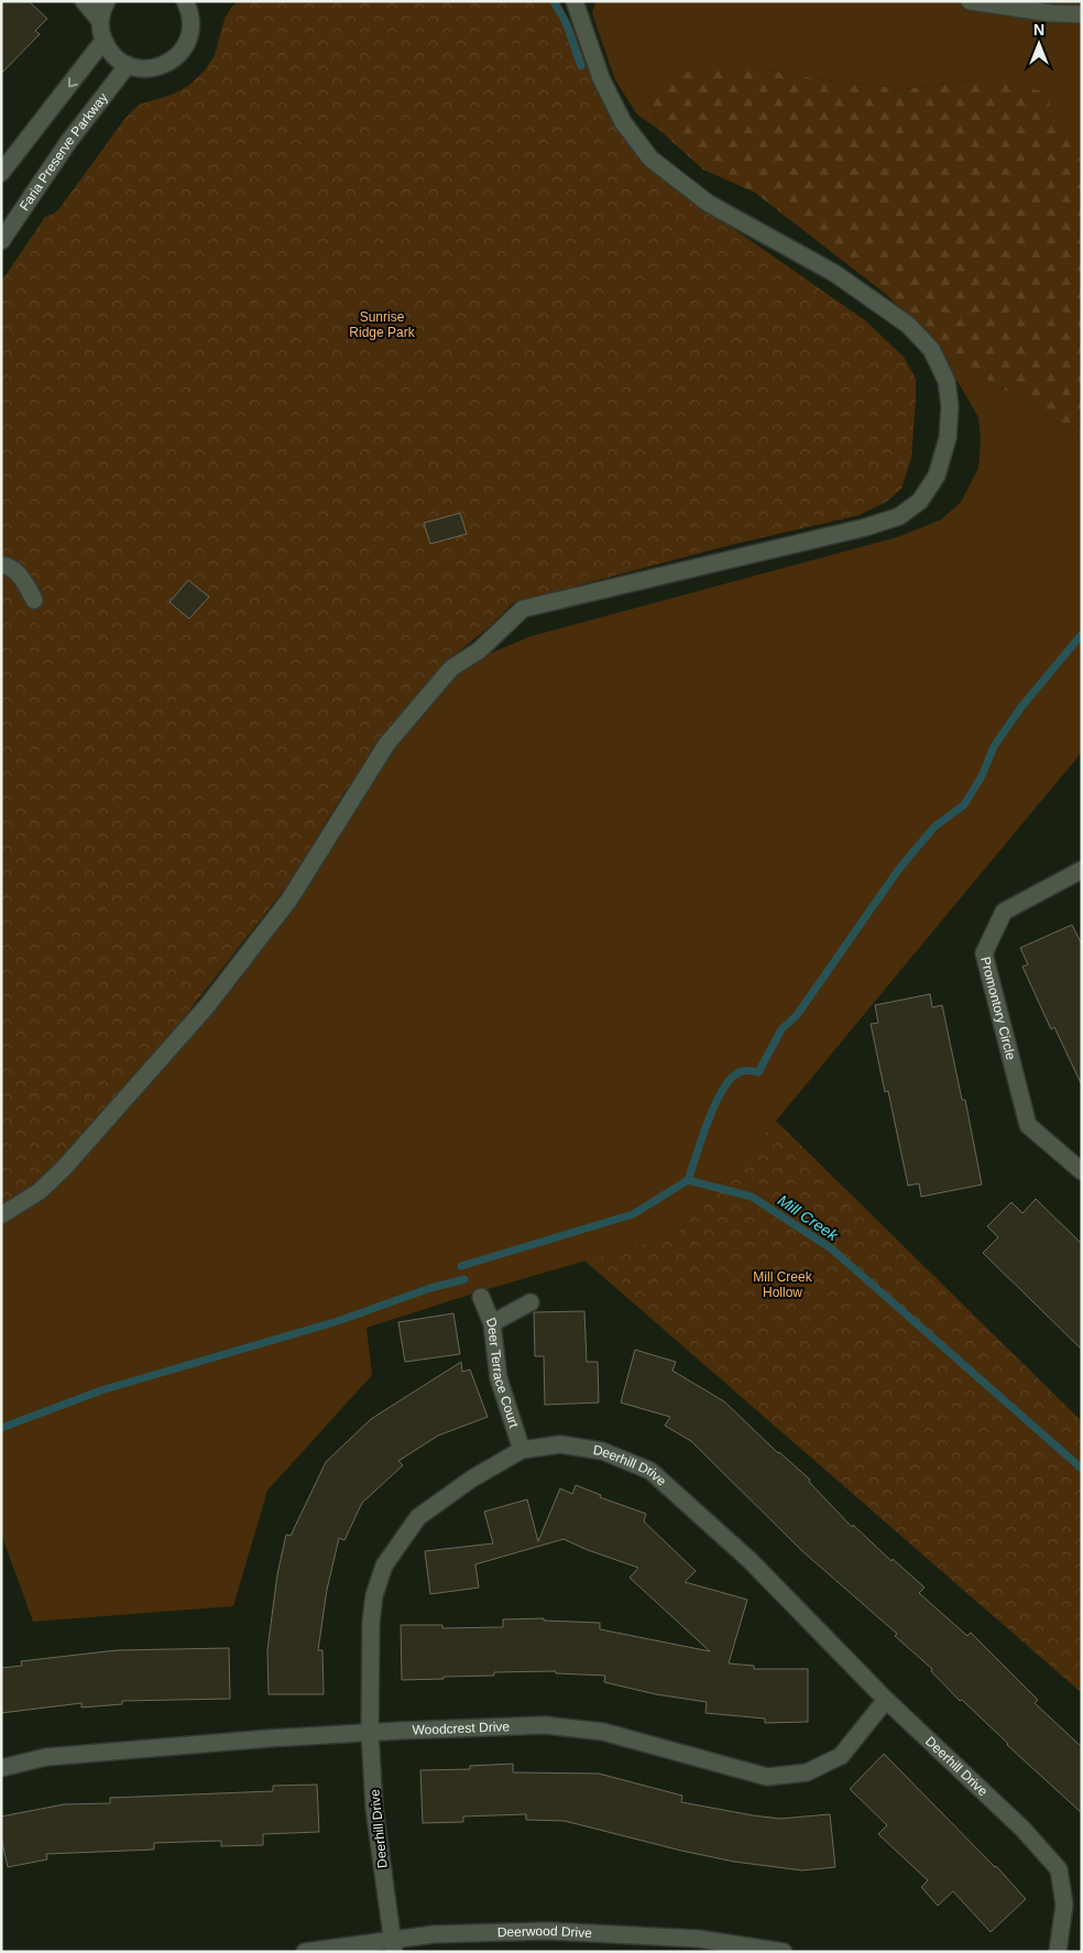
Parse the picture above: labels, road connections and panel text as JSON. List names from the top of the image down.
{
  "streets": {
    "street": [
      "Faria Preserve Parkway",
      "Promontory Circle",
      "Deer Terrace Court",
      "Deerhill Drive",
      "Woodcrest Drive",
      "Deerwood Drive"
    ]
  },
  "crossings": [
    ["Deer Terrace Court", "Deerhill Drive"],
    ["Deerhill Drive", "Woodcrest Drive"],
    ["Deerhill Drive", "Deerwood Drive"]
  ],
  "water": ["Mill Creek"],
  "parks": ["Sunrise Ridge Park", "Mill Creek Hollow"],
  "north": "top"
}
